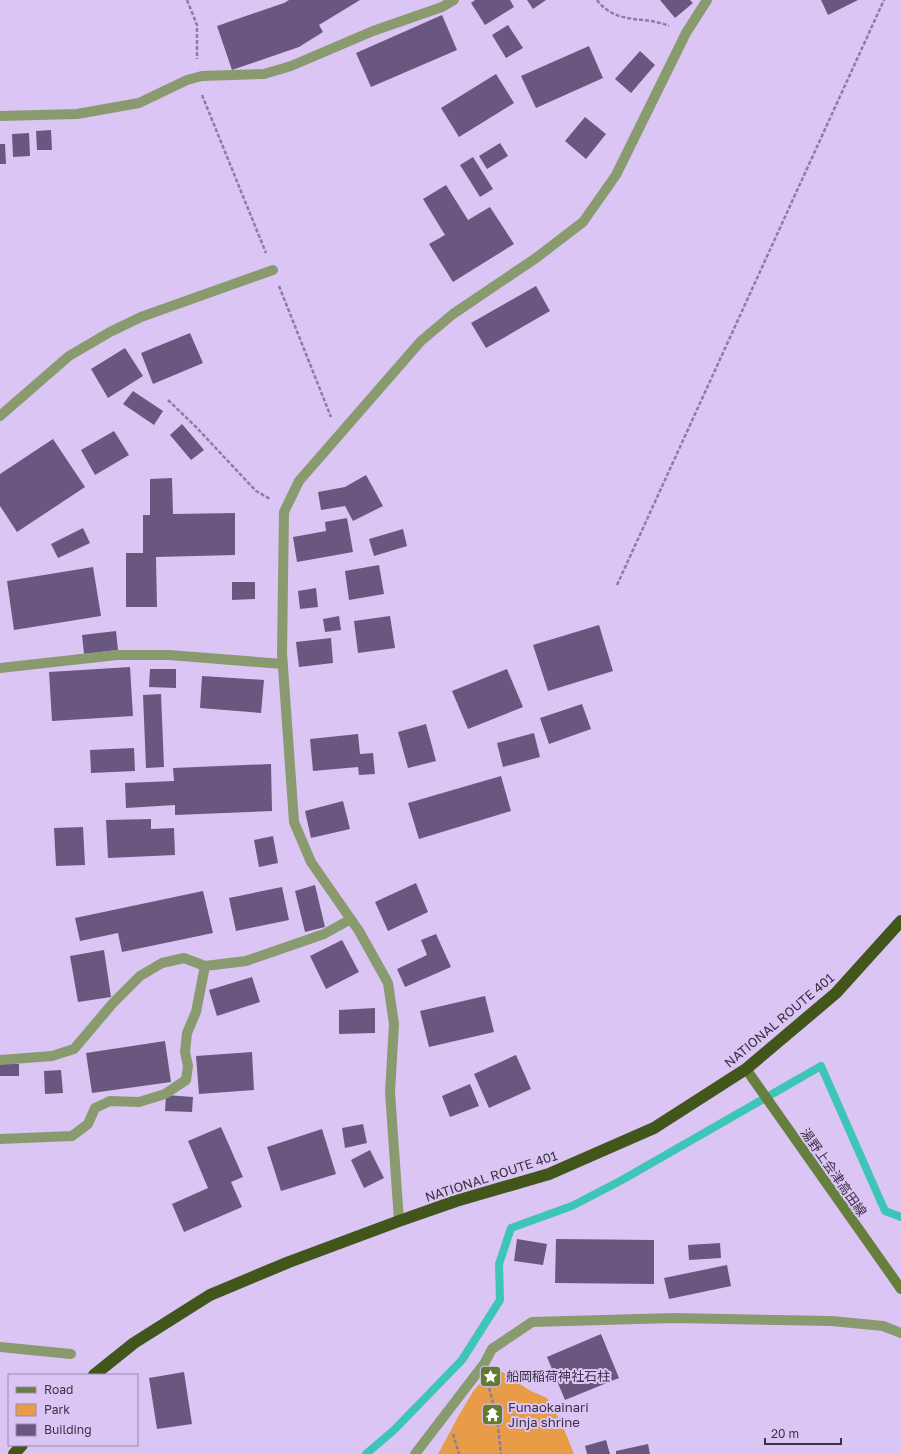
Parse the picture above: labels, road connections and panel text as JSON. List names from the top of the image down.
{
  "streets": {
    "highway": ["NATIONAL ROUTE 401"],
    "main road": ["湯野上会津高田線"]
  },
  "crossings": [
    ["NATIONAL ROUTE 401", "湯野上会津高田線"]
  ],
  "places": {
    "place": ["船岡稲荷神社石柱"],
    "temple": ["Funaokainari Jinja shrine"]
  },
  "legend": ["Road", "Park", "Building"],
  "scale_bar": "20 m"
}
